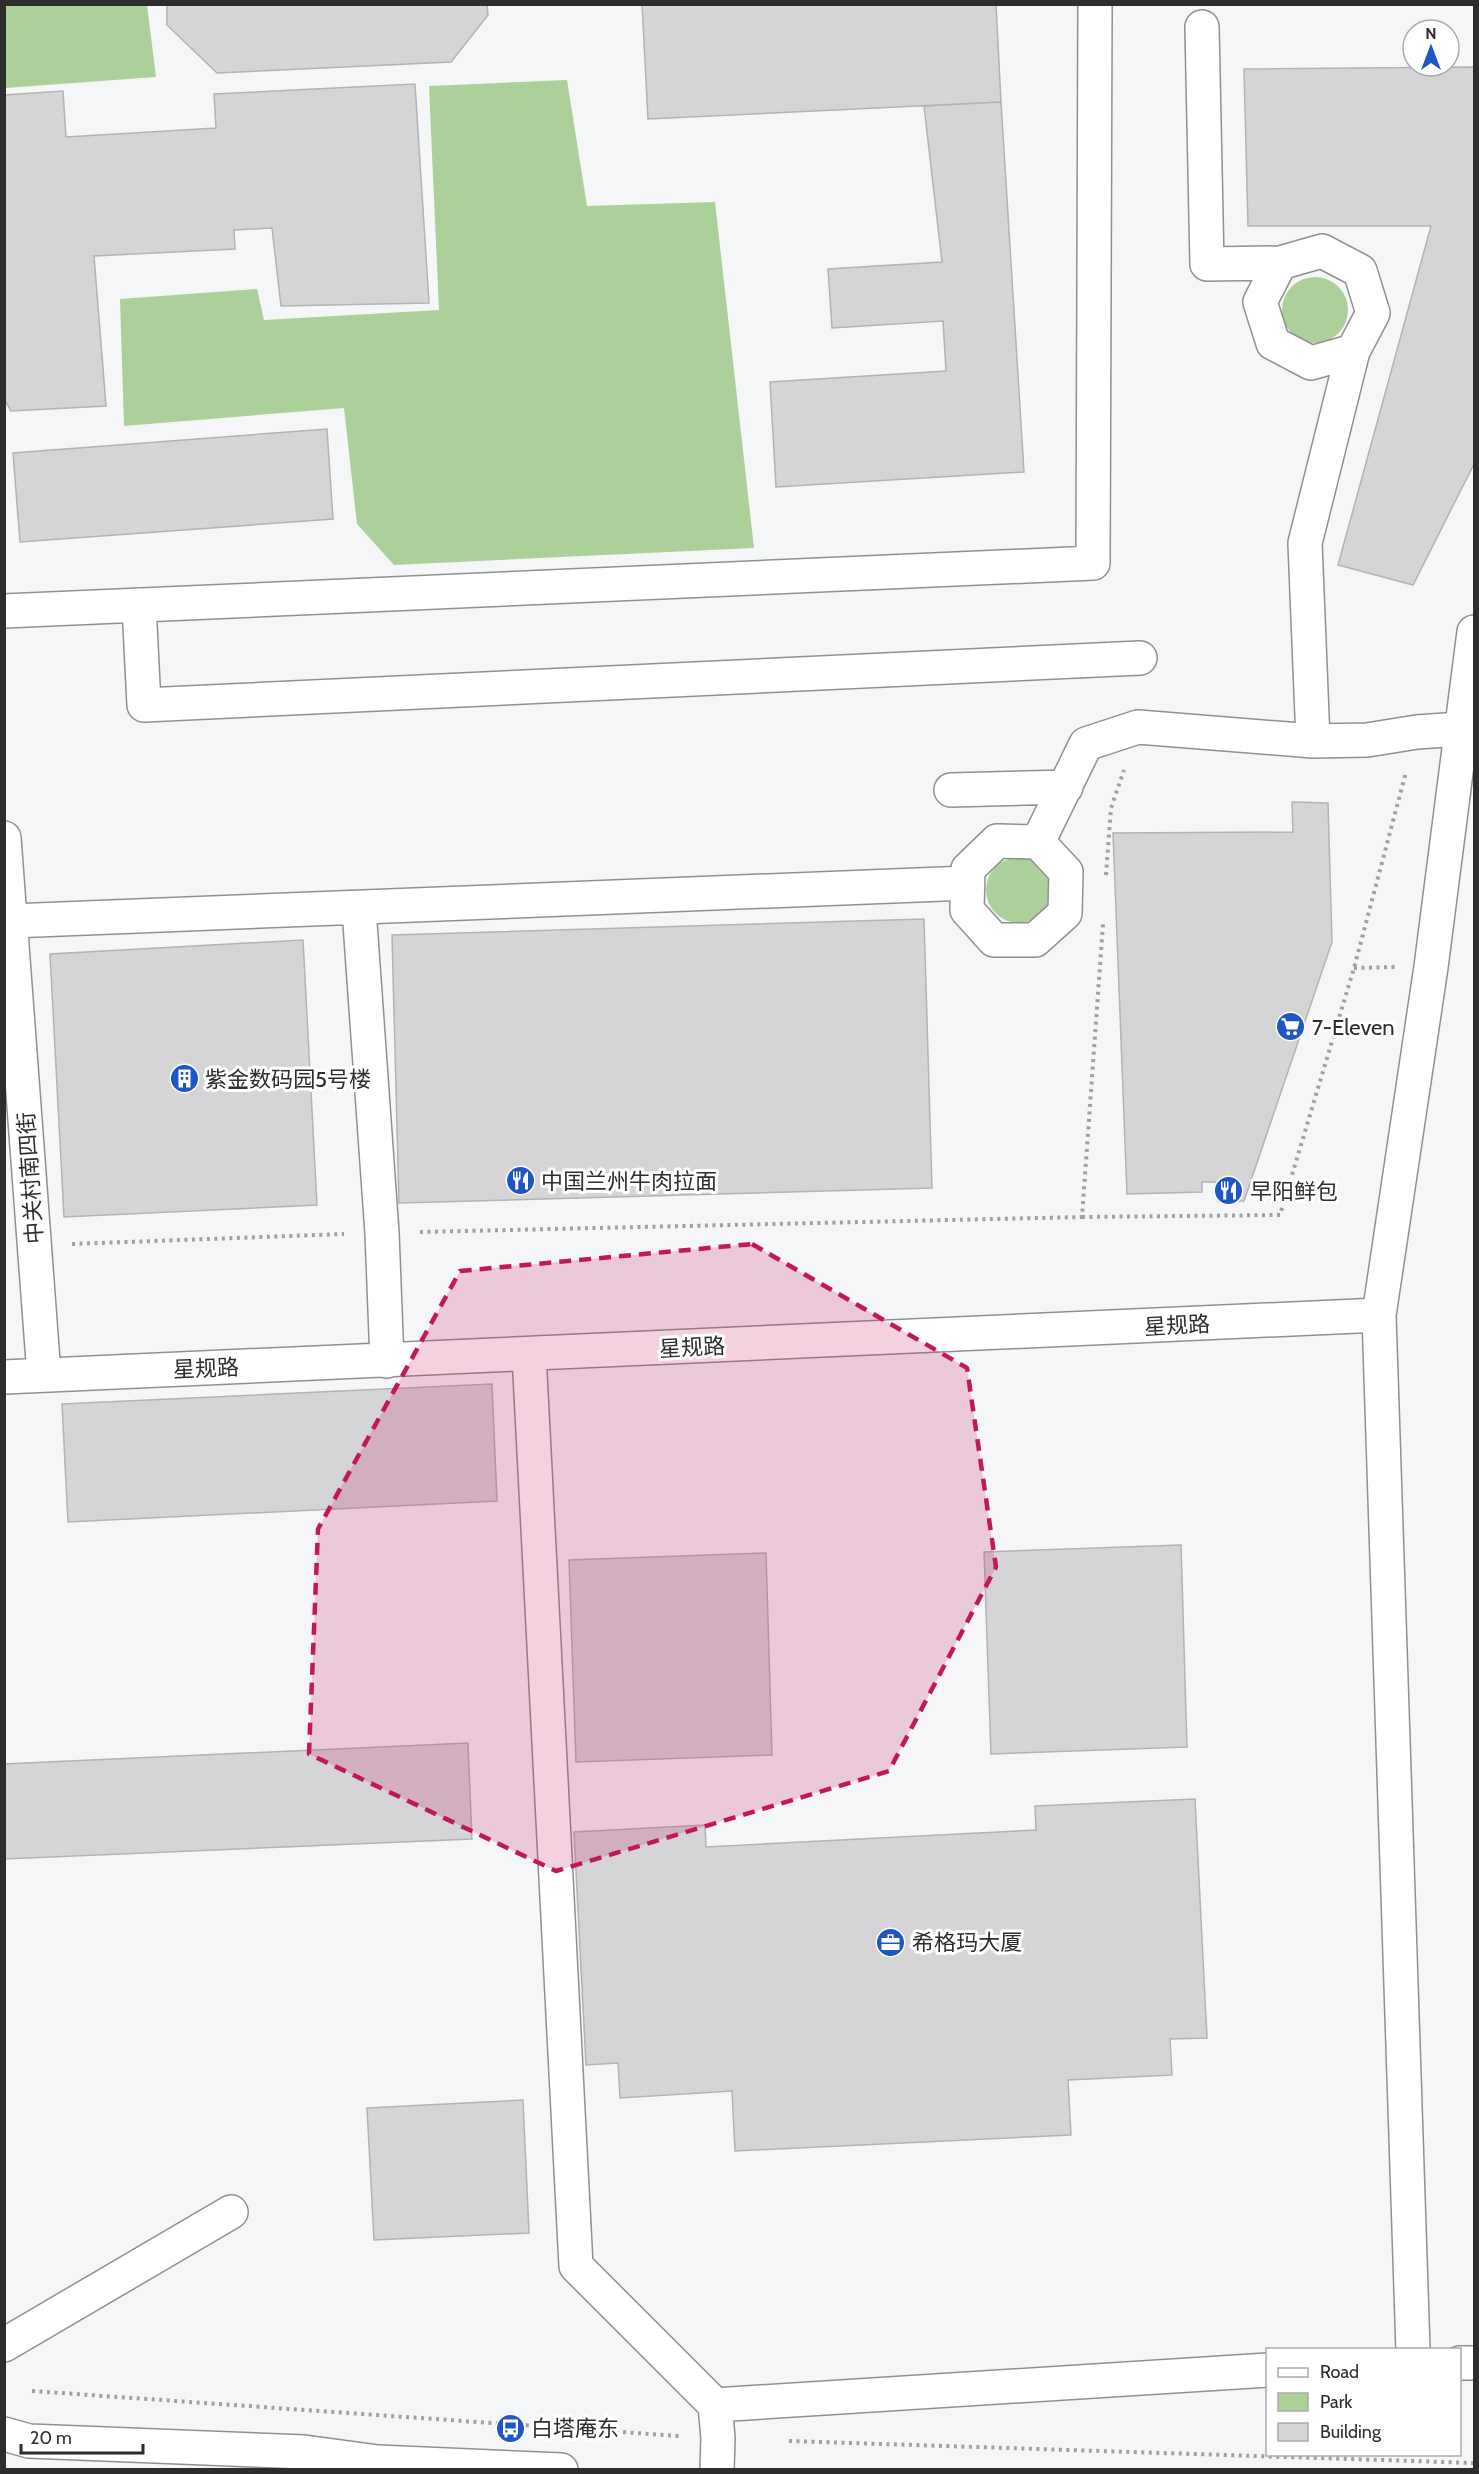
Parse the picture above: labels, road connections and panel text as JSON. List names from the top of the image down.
{
  "streets": {
    "street": ["中关村南四街", "星规路"]
  },
  "crossings": [
    ["中关村南四街", "星规路"]
  ],
  "places": {
    "supermarket": ["7-Eleven"],
    "building": ["紫金数码园5号楼"],
    "restaurant": ["中国兰州牛肉拉面", "早阳鲜包"],
    "office": ["希格玛大厦"],
    "bus stop": ["白塔庵东"]
  },
  "legend": ["Road", "Park", "Building"],
  "scale_bar": "20 m",
  "north": "top"
}
